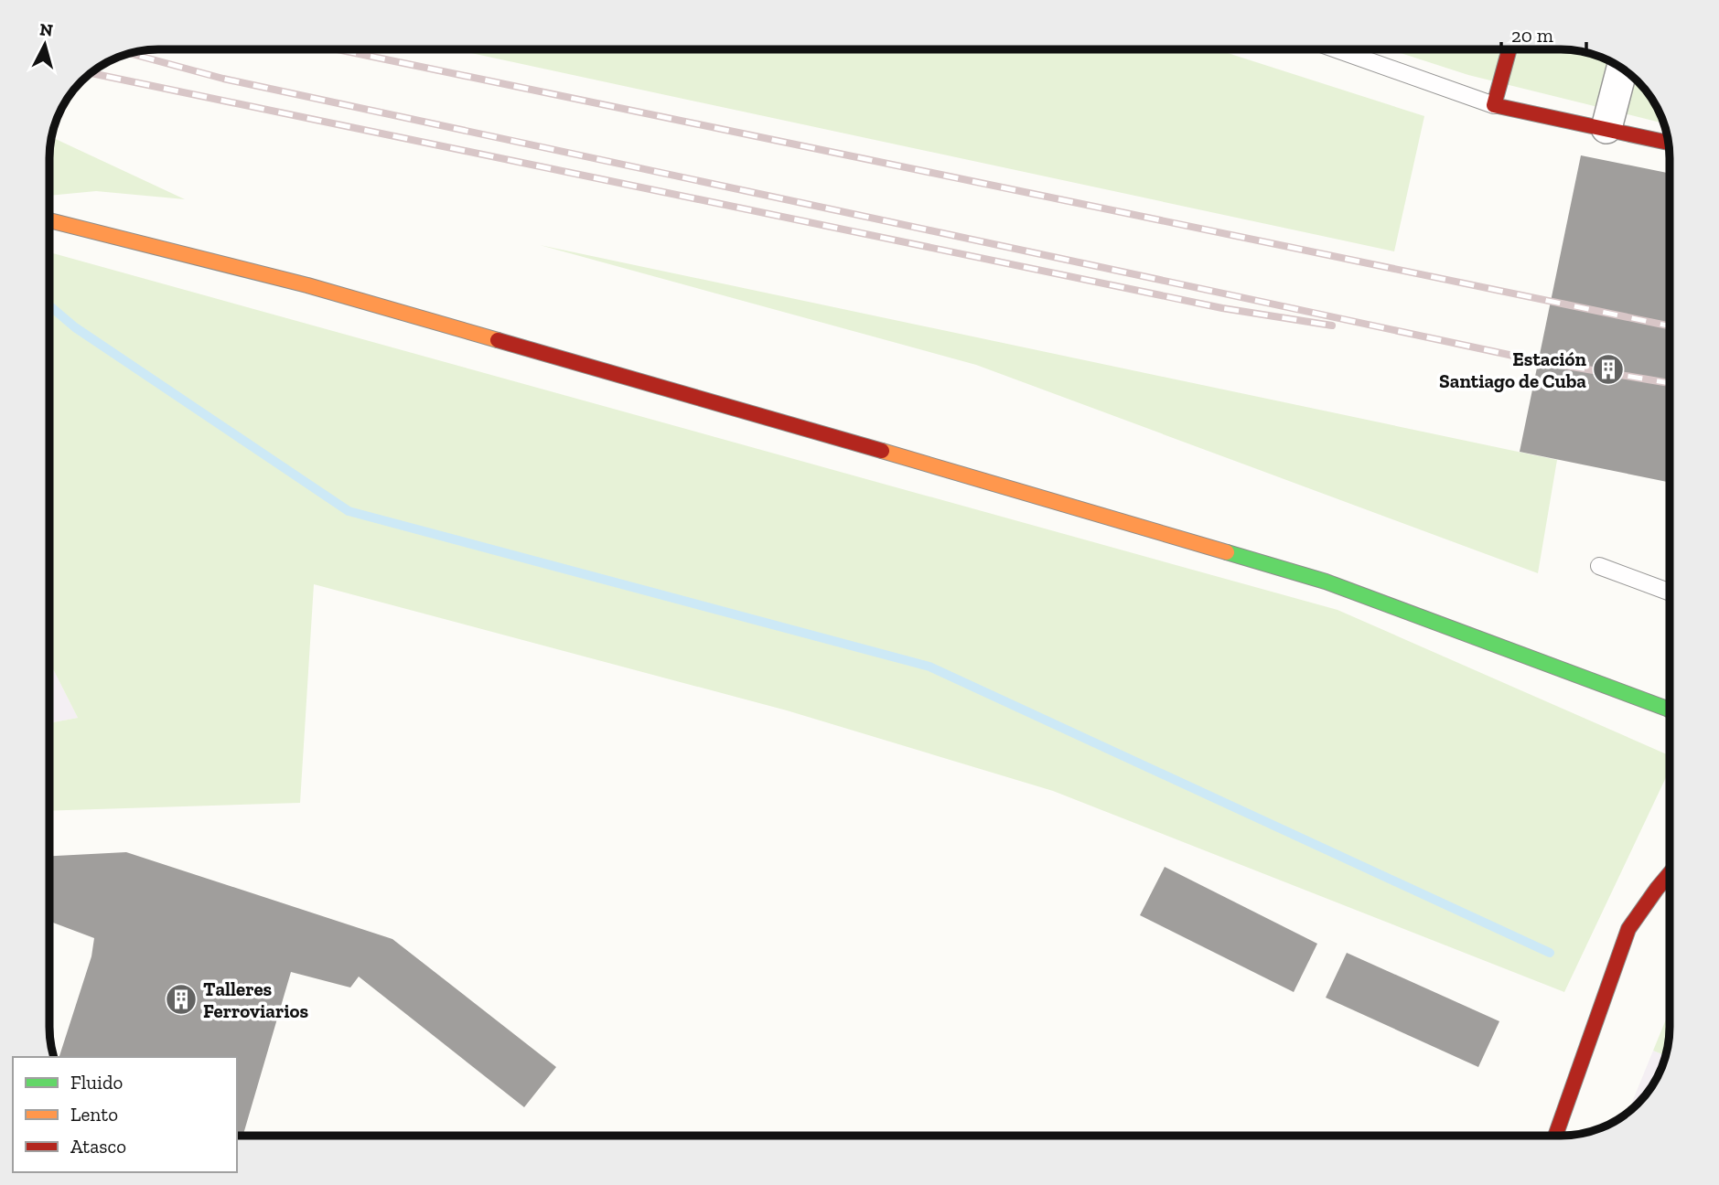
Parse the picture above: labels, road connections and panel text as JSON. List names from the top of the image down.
{
  "places": {
    "building": ["Estación Santiago de Cuba", "Talleres Ferroviarios"]
  },
  "legend": ["Fluido", "Lento", "Atasco"],
  "scale_bar": "20 m",
  "north": "top"
}
